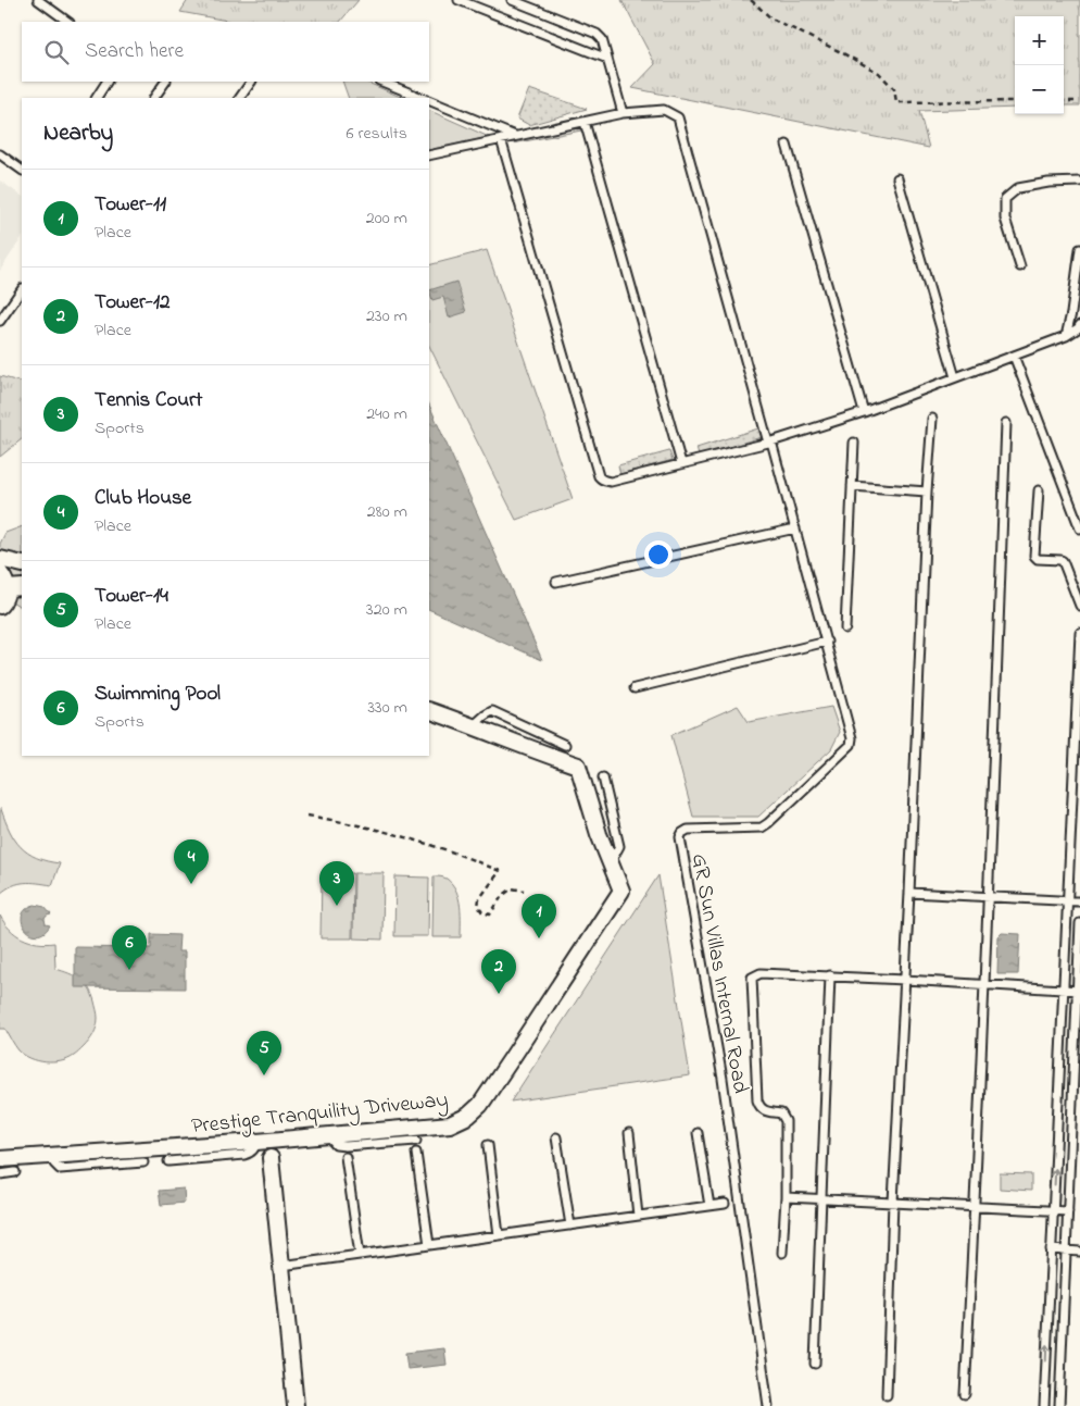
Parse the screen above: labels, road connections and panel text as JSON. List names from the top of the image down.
{
  "streets": {
    "street": ["Prestige Tranquility Driveway"],
    "lane": ["GR Sun Villas Internal Road"]
  },
  "page": {
    "map_buttons": ["+", "−"],
    "search": "Search here",
    "heading": ["Nearby", "6 results"],
    "list": [
      {
        "mark": "1",
        "name": "Tower-11",
        "note": "Place",
        "value": "200 m"
      },
      {
        "mark": "2",
        "name": "Tower-12",
        "note": "Place",
        "value": "230 m"
      },
      {
        "mark": "3",
        "name": "Tennis Court",
        "note": "Sports",
        "value": "240 m"
      },
      {
        "mark": "4",
        "name": "Club House",
        "note": "Place",
        "value": "280 m"
      },
      {
        "mark": "5",
        "name": "Tower-14",
        "note": "Place",
        "value": "320 m"
      },
      {
        "mark": "6",
        "name": "Swimming Pool",
        "note": "Sports",
        "value": "330 m"
      }
    ],
    "pins": [
      "4",
      "3",
      "1",
      "6",
      "2",
      "5"
    ]
  }
}
